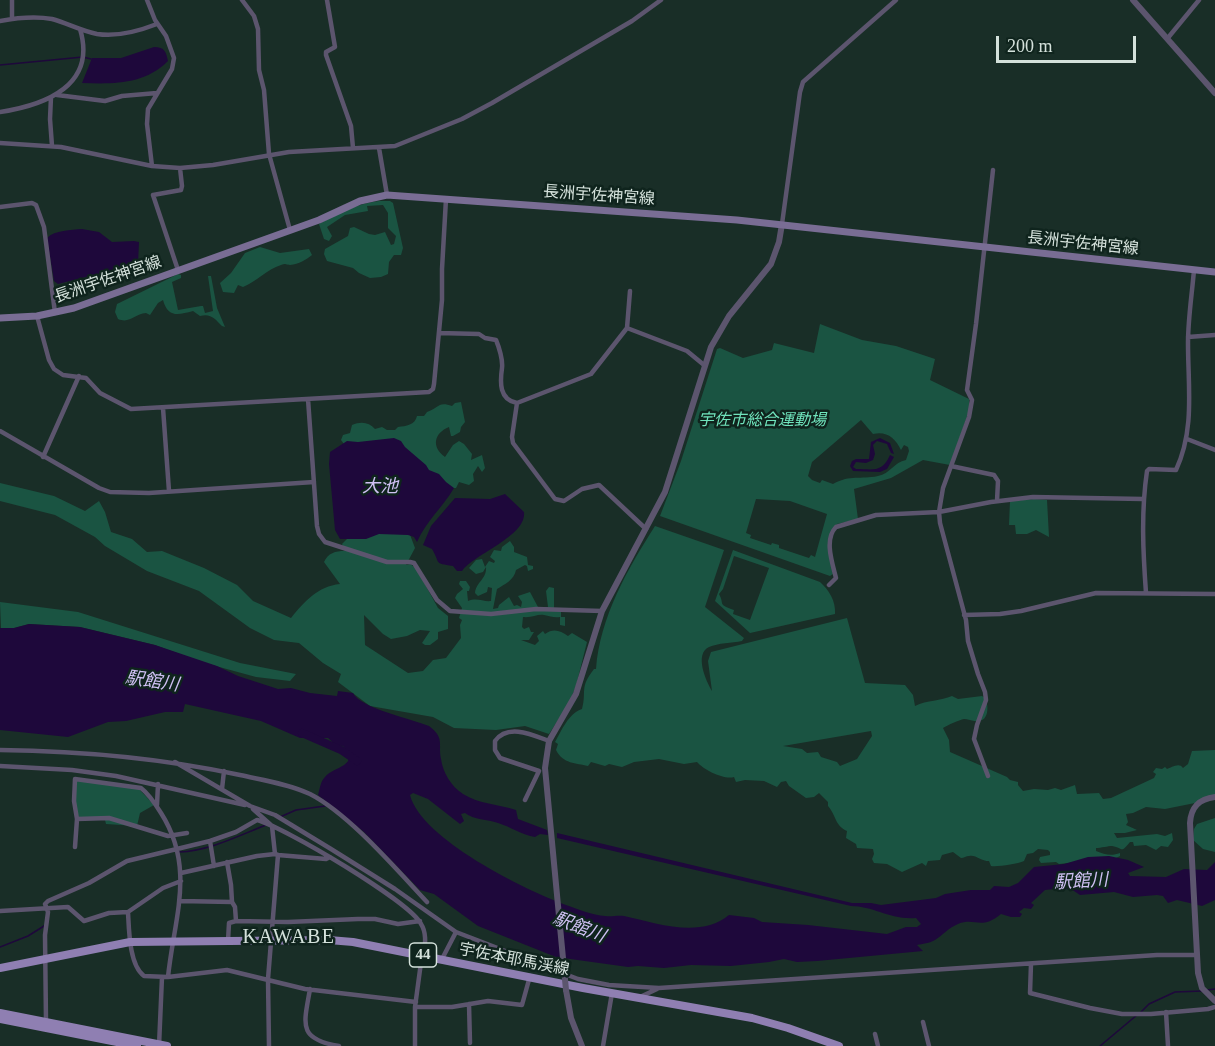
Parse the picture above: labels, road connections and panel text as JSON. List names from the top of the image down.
{
  "streets": {
    "main road": ["長洲宇佐神宮線", "44", "宇佐本耶馬渓線"]
  },
  "districts": ["KAWABE"],
  "water": ["大池", "駅館川"],
  "parks": ["宇佐市総合運動場"],
  "scale_bar": "200 m"
}
